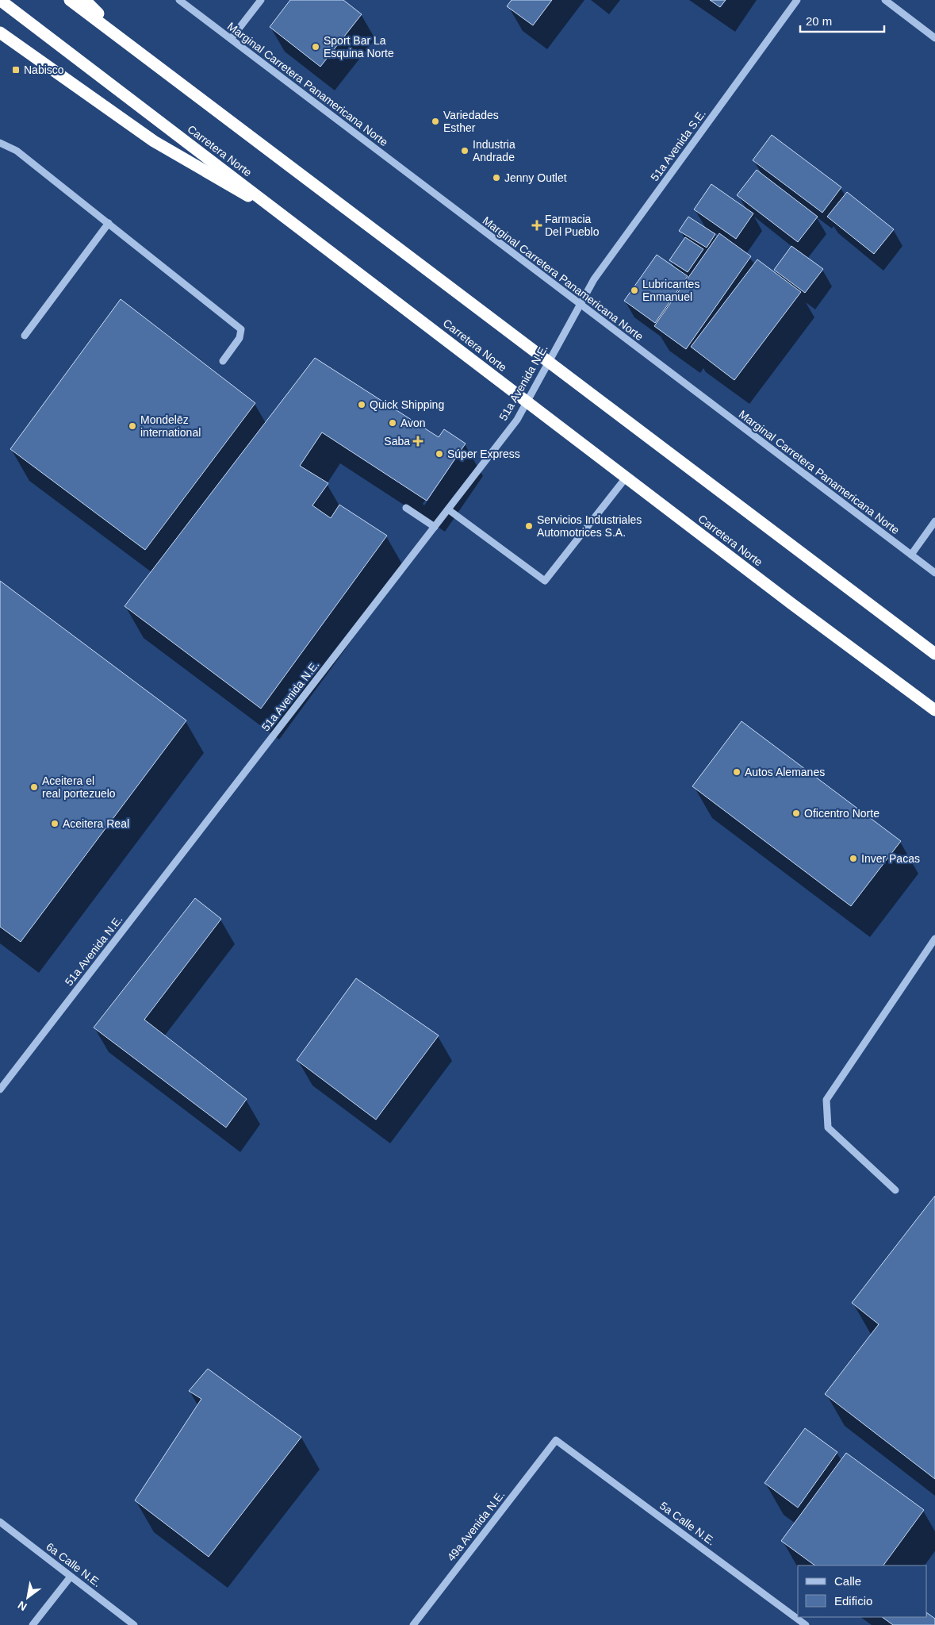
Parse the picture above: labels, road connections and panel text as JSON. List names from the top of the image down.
{
  "streets": {
    "highway": ["Carretera Norte"],
    "street": [
      "Marginal Carretera Panamericana Norte",
      "51a Avenida S.E.",
      "51a Avenida N.E.",
      "5a Calle N.E.",
      "49a Avenida N.E.",
      "6a Calle N.E."
    ]
  },
  "crossings": [
    ["Marginal Carretera Panamericana Norte", "51a Avenida S.E."],
    ["Marginal Carretera Panamericana Norte", "51a Avenida N.E."],
    ["51a Avenida S.E.", "51a Avenida N.E."],
    ["Carretera Norte", "51a Avenida N.E."],
    ["5a Calle N.E.", "49a Avenida N.E."]
  ],
  "places": {
    "other": [
      "Sport Bar La Esquina Norte",
      "Variedades Esther",
      "Industria Andrade",
      "Jenny Outlet",
      "Lubricantes Enmanuel",
      "Quick Shipping",
      "Avon",
      "Mondelēz international",
      "Súper Express",
      "Servicios Industriales Automotrices S.A.",
      "Autos Alemanes",
      "Aceitera el real portezuelo",
      "Oficentro Norte",
      "Aceitera Real",
      "Inver Pacas"
    ],
    "transit": ["Nabisco"],
    "health": ["Farmacia Del Pueblo", "Saba"]
  },
  "legend": ["Calle", "Edificio"],
  "scale_bar": "20 m",
  "north": "bottom left"
}
